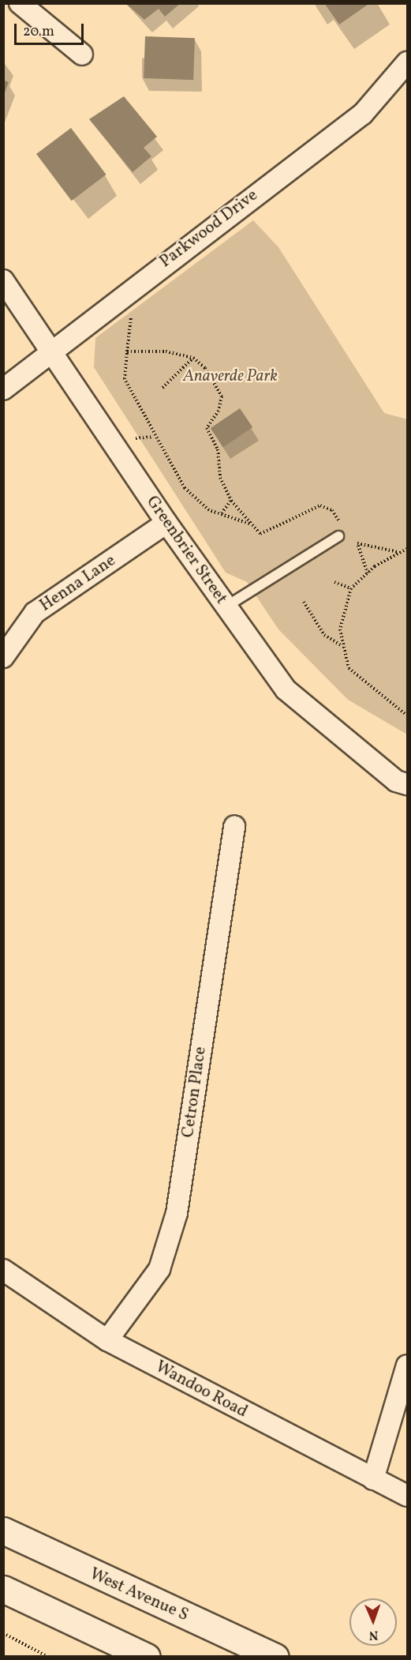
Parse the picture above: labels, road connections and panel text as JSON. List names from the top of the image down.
{
  "streets": {
    "street": [
      "Parkwood Drive",
      "Greenbrier Street",
      "Henna Lane",
      "Cetron Place",
      "Wandoo Road",
      "West Avenue S"
    ]
  },
  "crossings": [
    ["Parkwood Drive", "Greenbrier Street"],
    ["Greenbrier Street", "Henna Lane"],
    ["Cetron Place", "Wandoo Road"]
  ],
  "parks": ["Anaverde Park"],
  "scale_bar": "20 m",
  "north": "bottom"
}
